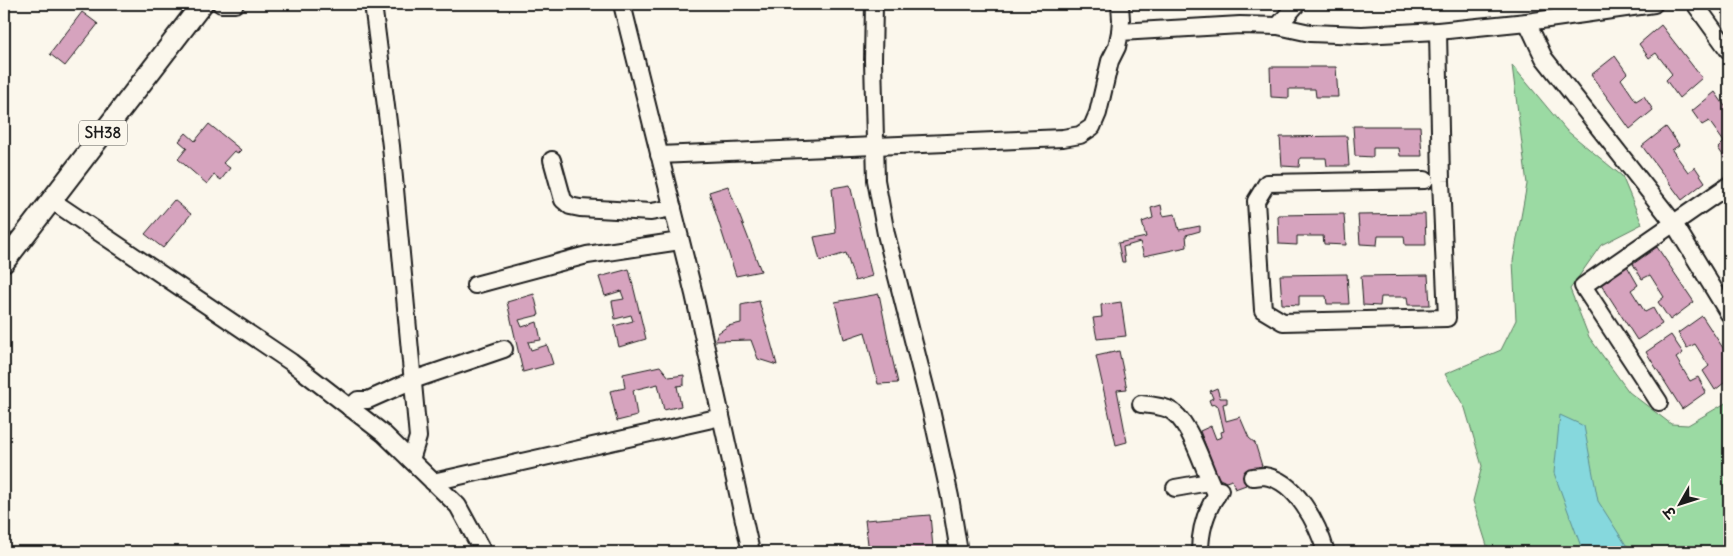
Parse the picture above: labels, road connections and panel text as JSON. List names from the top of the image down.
{
  "streets": {
    "main road": ["SH38"]
  },
  "north": "bottom left"
}
